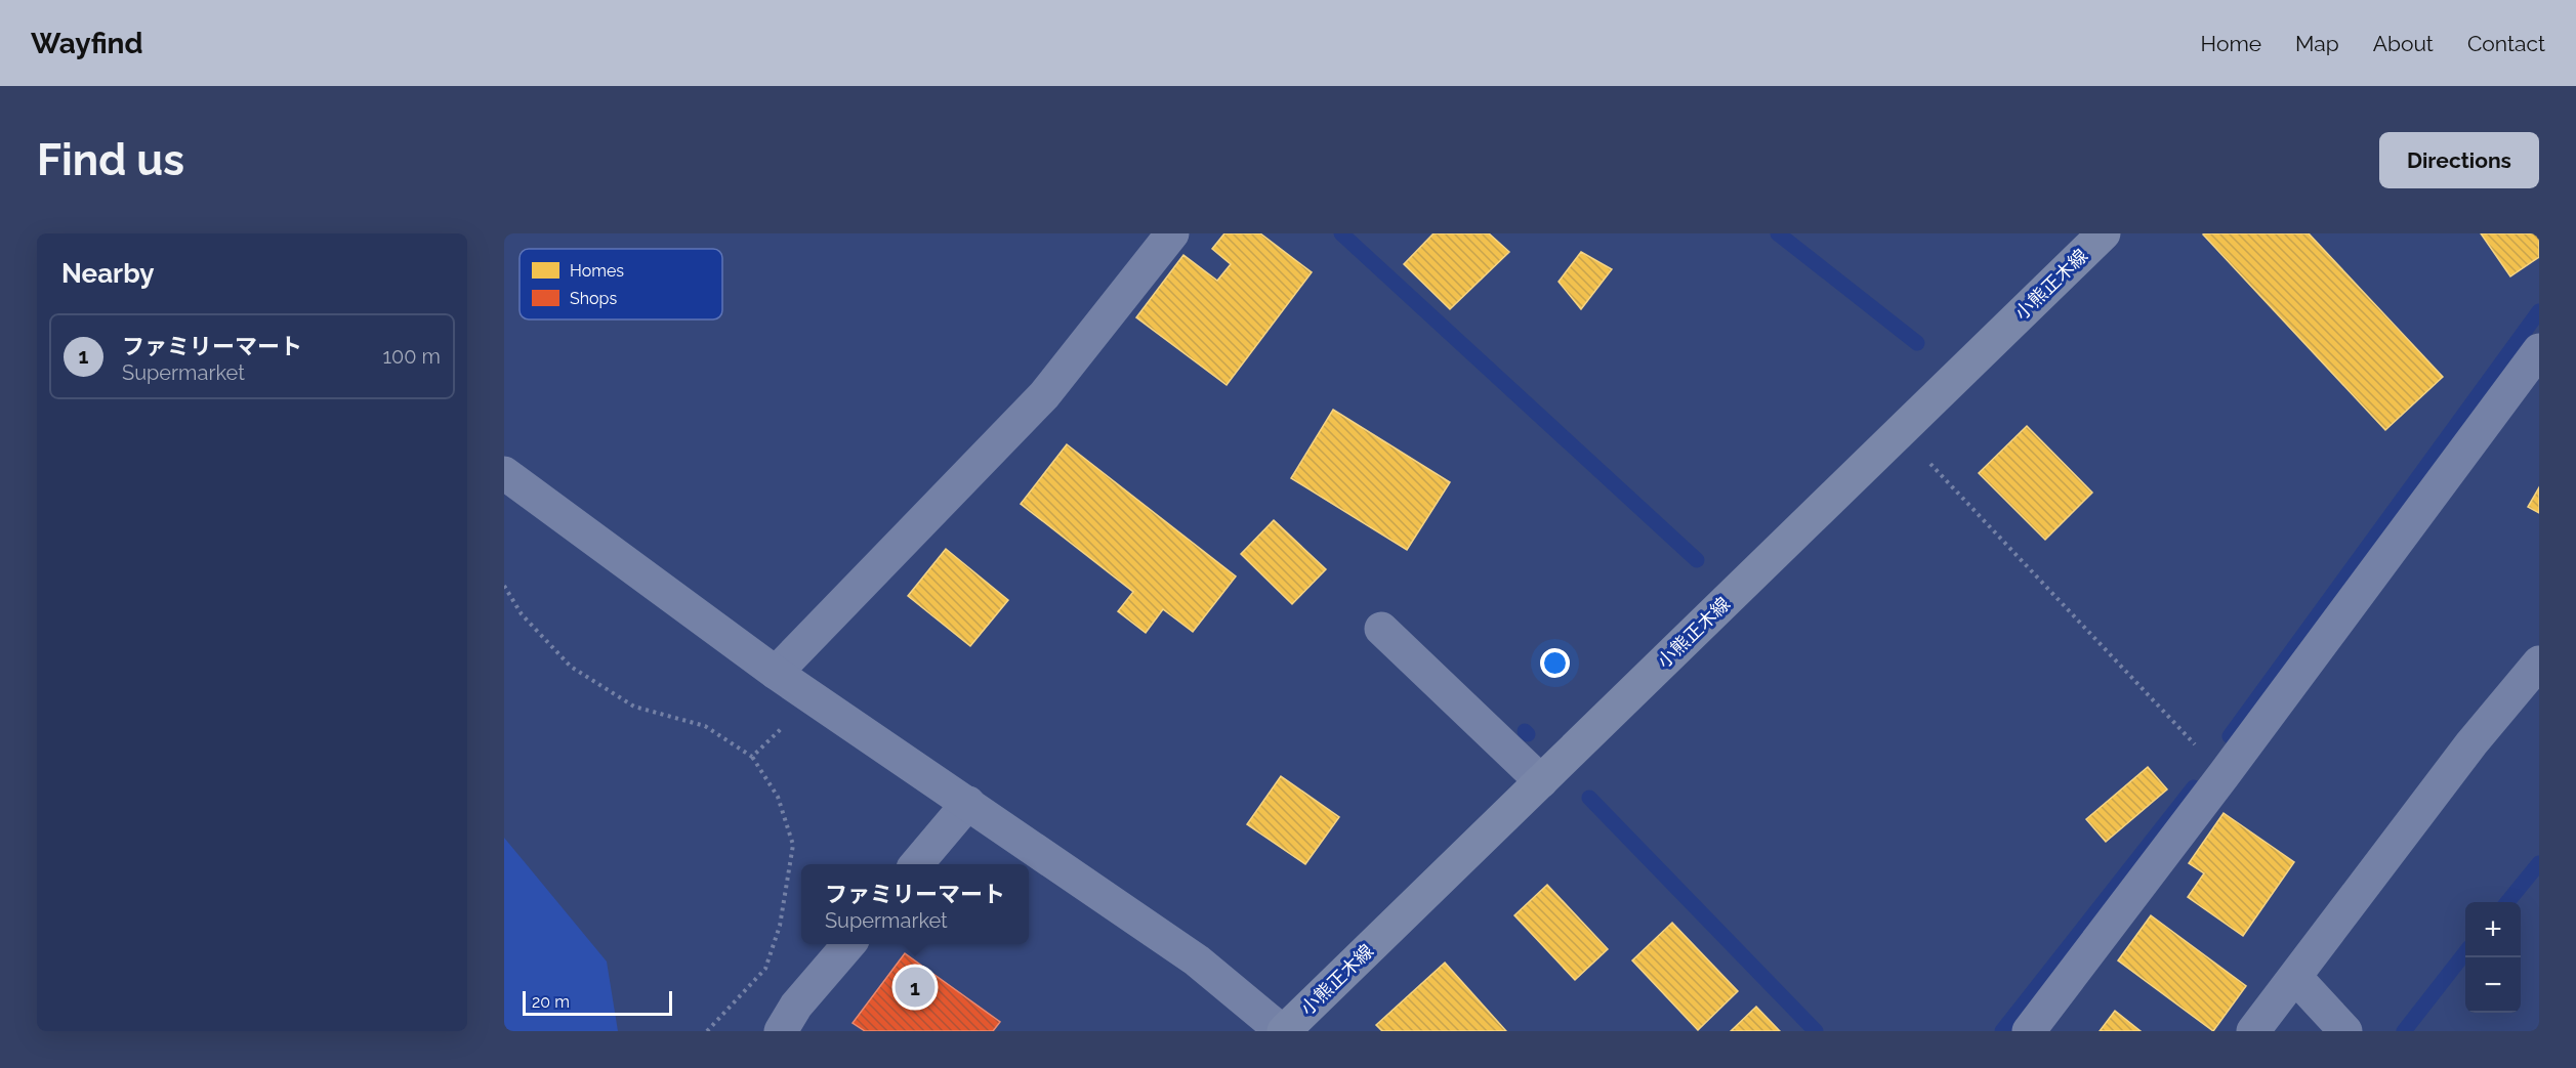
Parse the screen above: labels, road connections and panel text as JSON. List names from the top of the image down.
{
  "streets": {
    "main road": ["小熊正木線"]
  },
  "legend": ["Homes", "Shops"],
  "scale_bar": "20 m",
  "page": {
    "header": "Wayfind",
    "nav": [
      "Home",
      "Map",
      "About",
      "Contact"
    ],
    "buttons": "Directions",
    "title": "Find us",
    "heading": "Nearby",
    "list": [
      {
        "mark": "1",
        "name": "ファミリーマート",
        "note": "Supermarket",
        "value": "100 m"
      }
    ],
    "popup": ["ファミリーマート", "Supermarket"],
    "map_buttons": ["+", "−"],
    "pins": "1",
    "scale": "20 m"
  }
}
